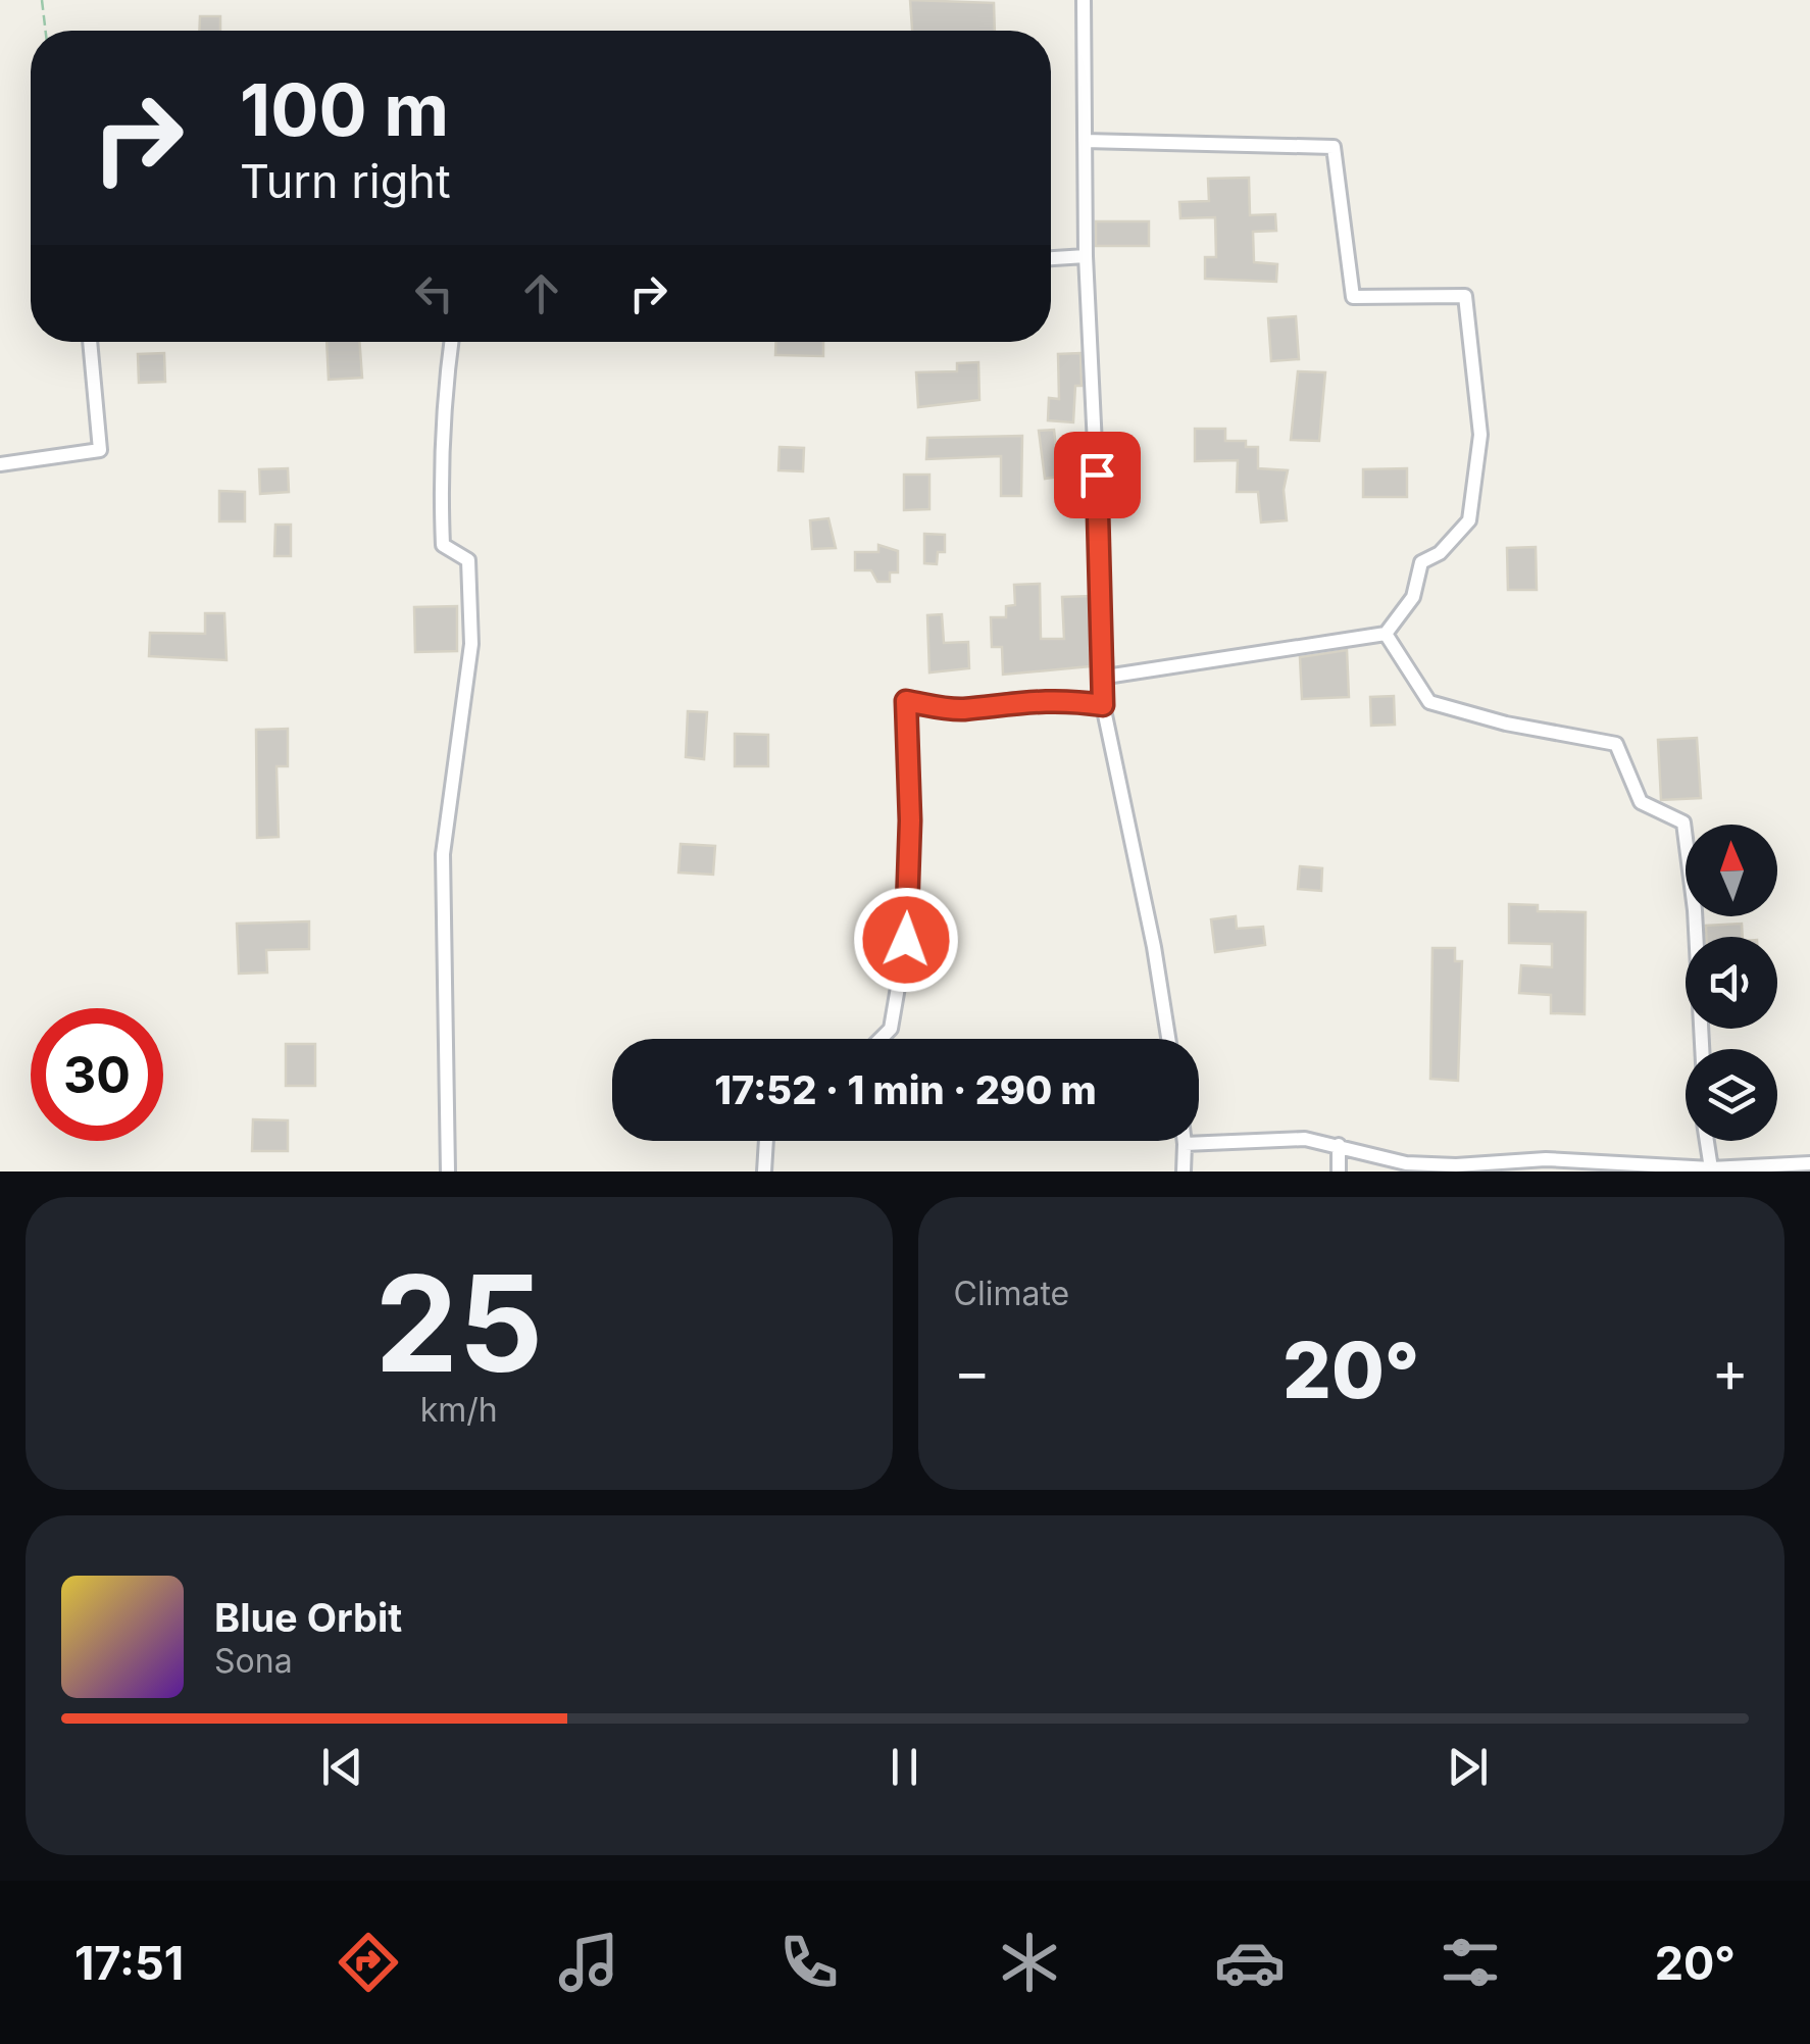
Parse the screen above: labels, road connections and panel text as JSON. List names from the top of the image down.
{
  "north": "top",
  "page": {
    "turn": ["100 m", "Turn right"],
    "limit": "30",
    "trip": "17:52 · 1 min · 290 m",
    "tile": [
      ["25", "km/h"],
      "Climate"
    ],
    "heat": ["−", "20°", "+"],
    "song": ["Blue Orbit", "Sona"],
    "tabs": ["17:51", "20°"]
  }
}
